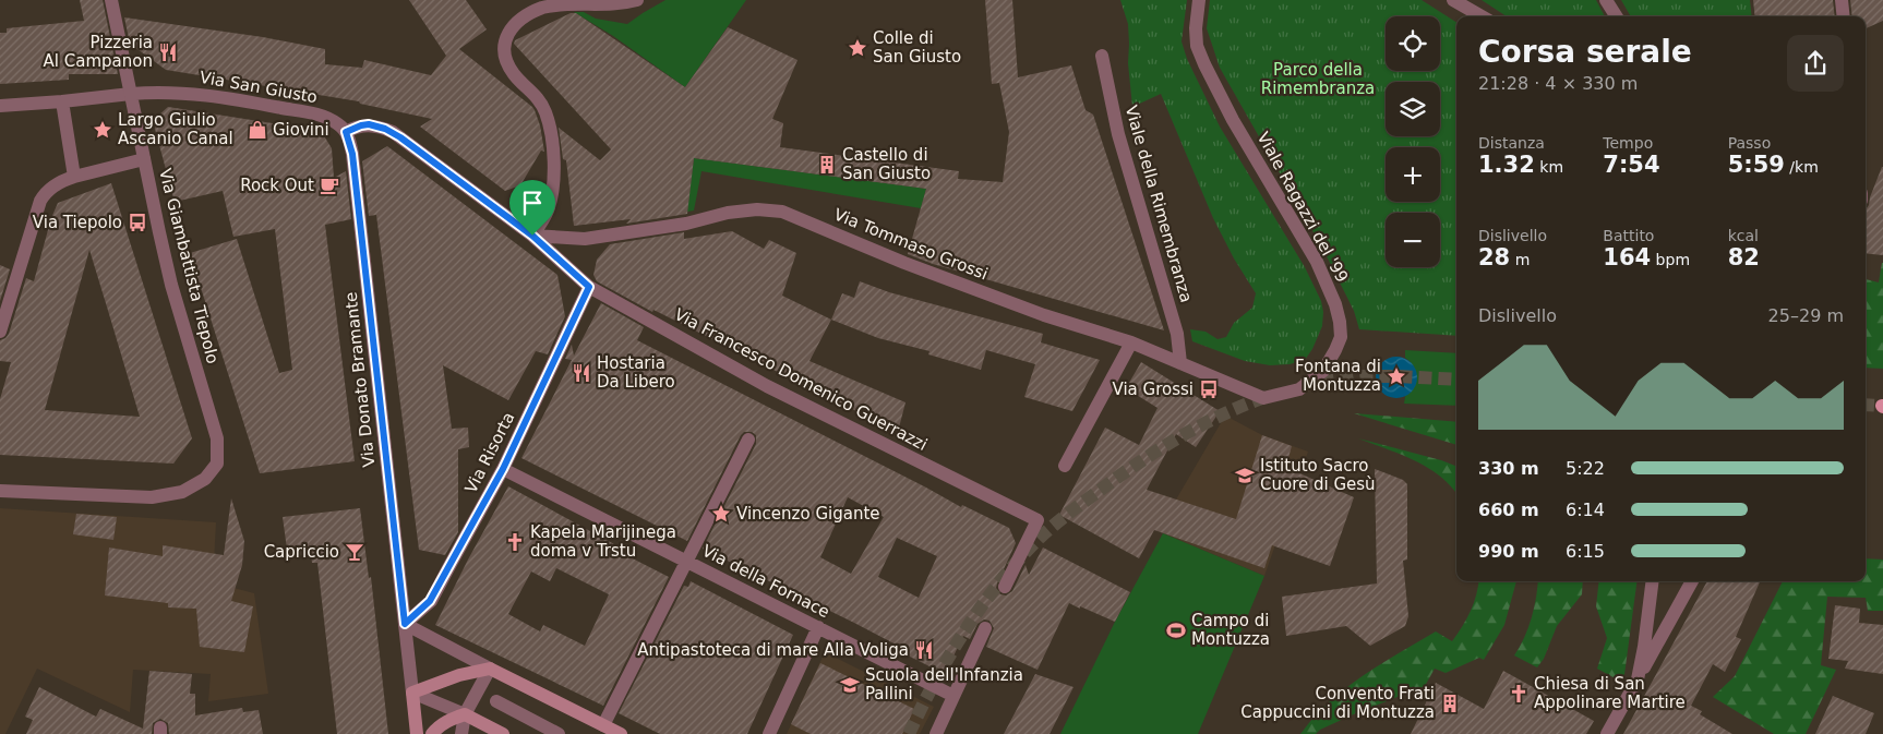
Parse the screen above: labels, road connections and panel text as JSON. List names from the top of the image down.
{
  "streets": {
    "street": [
      "Via San Giusto",
      "Viale della Rimembranza",
      "Viale Ragazzi del '99",
      "Via Tommaso Grossi",
      "Via Giambattista Tiepolo",
      "Via Donato Bramante",
      "Via Francesco Domenico Guerrazzi",
      "Via Risorta",
      "Via della Fornace"
    ]
  },
  "crossings": [
    ["Via San Giusto", "Via Giambattista Tiepolo"],
    ["Via San Giusto", "Via Donato Bramante"],
    ["Viale della Rimembranza", "Via Tommaso Grossi"],
    ["Viale Ragazzi del '99", "Via Tommaso Grossi"],
    ["Via Tommaso Grossi", "Via Francesco Domenico Guerrazzi"],
    ["Via Donato Bramante", "Via Risorta"],
    ["Via Francesco Domenico Guerrazzi", "Via Risorta"],
    ["Via Risorta", "Via della Fornace"]
  ],
  "parks": ["Parco della Rimembranza"],
  "places": {
    "place": [
      "Colle di San Giusto",
      "Largo Giulio Ascanio Canal",
      "Fontana di Montuzza",
      "Vincenzo Gigante"
    ],
    "restaurant": ["Pizzeria Al Campanon", "Hostaria Da Libero", "Antipastoteca di mare Alla Voliga"],
    "shop": ["Giovini"],
    "building": ["Castello di San Giusto", "Convento Frati Cappuccini di Montuzza"],
    "cafe": ["Rock Out"],
    "bus stop": ["Via Tiepolo", "Via Grossi"],
    "school or university": ["Istituto Sacro Cuore di Gesù", "Scuola dell'Infanzia Pallini"],
    "church": ["Kapela Marijinega doma v Trstu", "Chiesa di San Appolinare Martire"],
    "bar": ["Capriccio"],
    "sports": ["Campo di Montuzza"]
  },
  "page": {
    "map_buttons": ["+", "−"],
    "heading": ["Corsa serale", "21:28 · 4 × 330 m"],
    "stats": [
      ["Distanza", "1.32 km"],
      ["Tempo", "7:54"],
      ["Passo", "5:59 /km"],
      ["Dislivello", "28 m"],
      ["Battito", "164 bpm"],
      ["kcal", "82"]
    ],
    "chart": ["Dislivello", "25–29 m"],
    "list": [
      {
        "name": "330 m",
        "note": "5:22"
      },
      {
        "name": "660 m",
        "note": "6:14"
      },
      {
        "name": "990 m",
        "note": "6:15"
      }
    ]
  }
}
